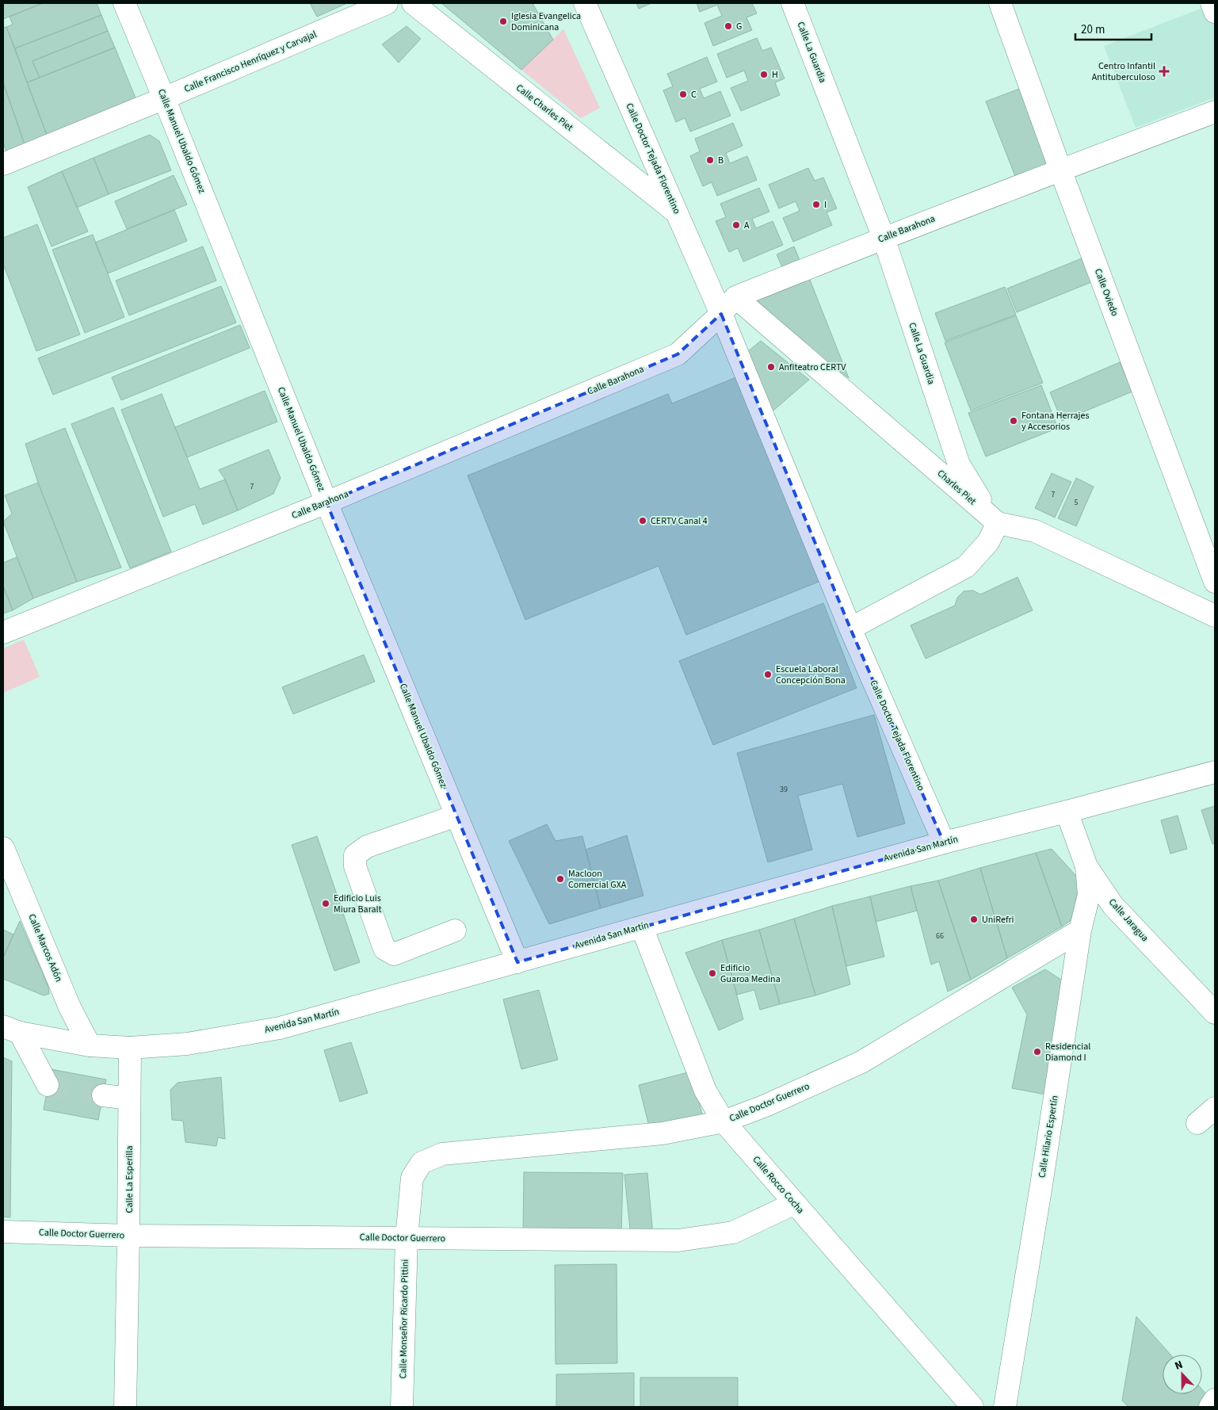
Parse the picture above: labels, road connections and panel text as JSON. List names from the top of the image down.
{
  "streets": {
    "main road": [
      "Calle La Guardia",
      "Calle Francisco Henríquez y Carvajal",
      "Calle Charles Piet",
      "Calle Manuel Ubaldo Gómez",
      "Calle Doctor Tejada Florentino",
      "Calle Barahona",
      "Calle Oviedo",
      "Charles Piet",
      "Avenida San Martín",
      "Calle Jaragua",
      "Calle Marcos Adón",
      "Calle Doctor Guerrero",
      "Calle Hilario Espertín",
      "Calle La Esperilla",
      "Calle Rocco Cocha",
      "Calle Monseñor Ricardo Pittini"
    ]
  },
  "crossings": [
    ["Calle La Guardia", "Calle Barahona"],
    ["Calle La Guardia", "Charles Piet"],
    ["Calle Francisco Henríquez y Carvajal", "Calle Manuel Ubaldo Gómez"],
    ["Calle Charles Piet", "Calle Doctor Tejada Florentino"],
    ["Calle Manuel Ubaldo Gómez", "Calle Barahona"],
    ["Calle Manuel Ubaldo Gómez", "Avenida San Martín"],
    ["Calle Doctor Tejada Florentino", "Calle Barahona"],
    ["Calle Doctor Tejada Florentino", "Avenida San Martín"],
    ["Calle Barahona", "Calle Oviedo"],
    ["Calle Barahona", "Charles Piet"],
    ["Avenida San Martín", "Calle Jaragua"],
    ["Avenida San Martín", "Calle Marcos Adón"],
    ["Avenida San Martín", "Calle La Esperilla"],
    ["Avenida San Martín", "Calle Rocco Cocha"],
    ["Calle Jaragua", "Calle Hilario Espertín"],
    ["Calle Doctor Guerrero", "Calle Hilario Espertín"],
    ["Calle Doctor Guerrero", "Calle La Esperilla"],
    ["Calle Doctor Guerrero", "Calle Rocco Cocha"],
    ["Calle Doctor Guerrero", "Calle Monseñor Ricardo Pittini"]
  ],
  "places": {
    "other": [
      "Iglesia Evangelica Dominicana",
      "G",
      "H",
      "C",
      "B",
      "I",
      "A",
      "Anfiteatro CERTV",
      "Fontana Herrajes y Accesorios",
      "CERTV Canal 4",
      "Escuela Laboral Concepción Bona",
      "Macloon Comercial GXA",
      "Edificio Luis Miura Baralt",
      "UniRefri",
      "Edificio Guaroa Medina",
      "Residencial Diamond I"
    ],
    "health": ["Centro Infantil Antituberculoso"]
  },
  "house_numbers": [
    "7",
    "7",
    "5",
    "39",
    "66"
  ],
  "scale_bar": "20 m",
  "north": "top"
}
